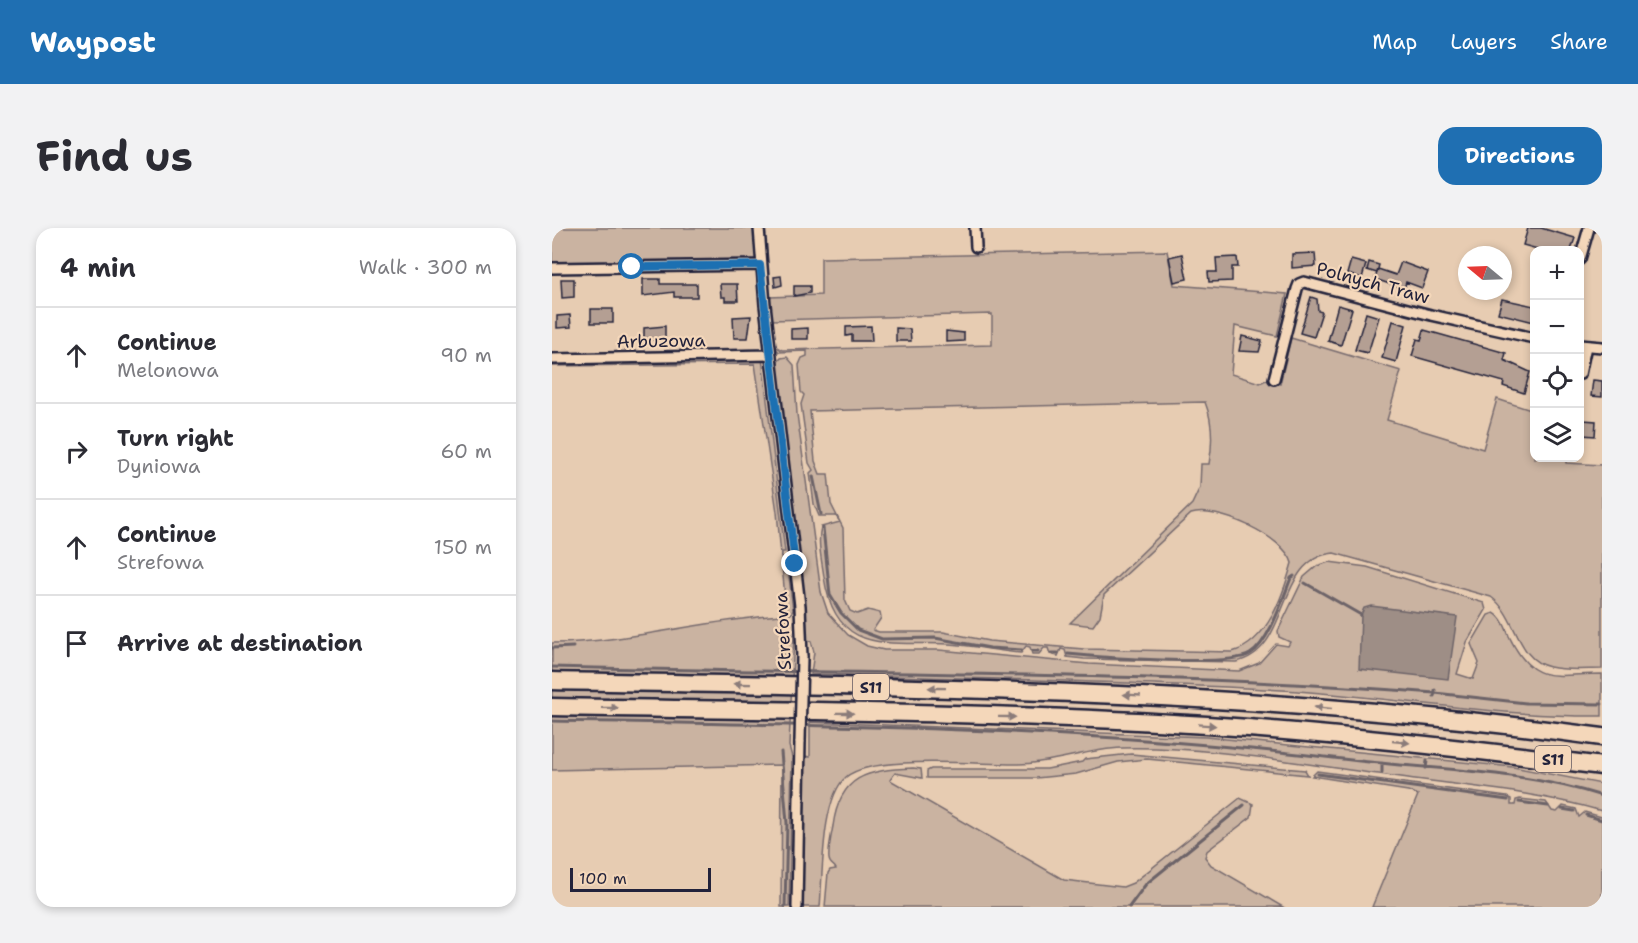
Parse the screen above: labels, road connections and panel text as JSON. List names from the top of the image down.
{
  "streets": {
    "highway": ["S11"],
    "street": ["Polnych Traw", "Arbuzowa", "Strefowa"]
  },
  "crossings": [
    ["Arbuzowa", "Strefowa"]
  ],
  "scale_bar": "100 m",
  "north": "left",
  "page": {
    "header": "Waypost",
    "nav": ["Map", "Layers", "Share"],
    "buttons": "Directions",
    "title": "Find us",
    "heading": ["4 min", "Walk · 300 m"],
    "map_buttons": ["+", "−"],
    "list": [
      ["Continue", "Melonowa", "90 m"],
      ["Turn right", "Dyniowa", "60 m"],
      ["Continue", "Strefowa", "150 m"],
      "Arrive at destination"
    ],
    "scale": "100 m"
  }
}
